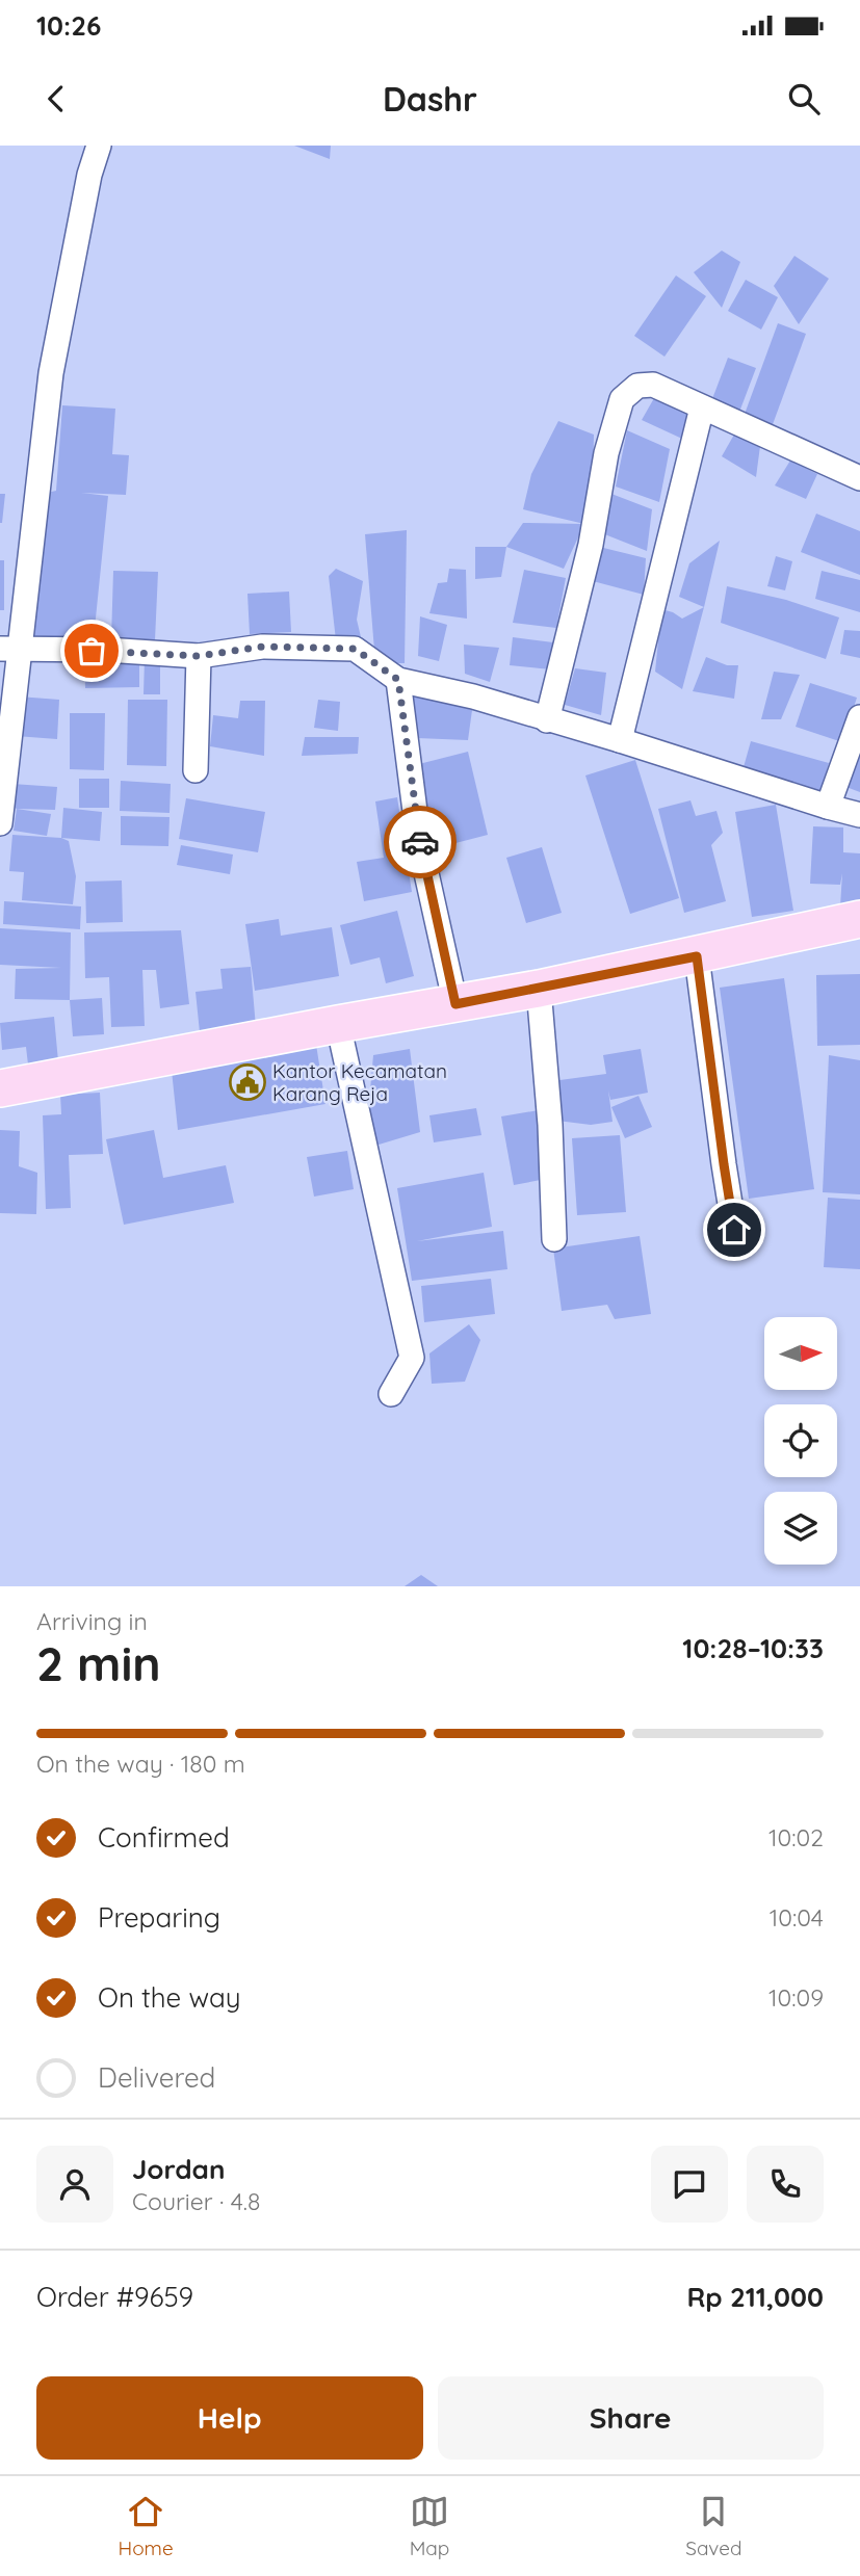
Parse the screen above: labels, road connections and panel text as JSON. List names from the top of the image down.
{
  "places": {
    "public building": ["Kantor Kecamatan Karang Reja"]
  },
  "north": "right",
  "page": {
    "status": "10:26",
    "header": "Dashr",
    "heading": ["2 min", "Arriving in", "10:28–10:33"],
    "panel": [
      "Jordan",
      "Courier · 4.8",
      "Order #9659",
      "Rp 211,000"
    ],
    "bar": "On the way · 180 m",
    "list": [
      ["Confirmed", "10:02"],
      ["Preparing", "10:04"],
      ["On the way", "10:09"],
      "Delivered"
    ],
    "buttons": ["Help", "Share"],
    "tabs": ["Home", "Map", "Saved"]
  }
}
